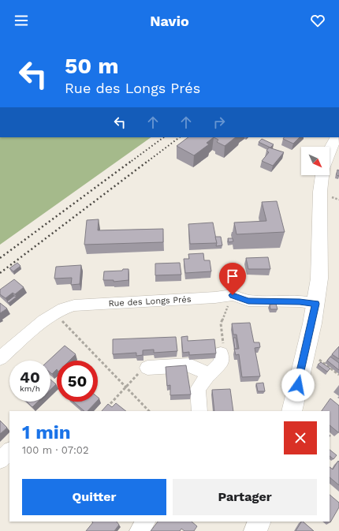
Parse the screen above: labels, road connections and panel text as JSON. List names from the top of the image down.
{
  "streets": {
    "street": ["Rue des Longs Prés"]
  },
  "north": "bottom right",
  "page": {
    "header": "Navio",
    "turn": ["50 m", "Rue des Longs Prés"],
    "speed": "40 km/h",
    "limit": "50",
    "heading": ["1 min", "100 m · 07:02"],
    "buttons": ["Quitter", "Partager"]
  }
}
